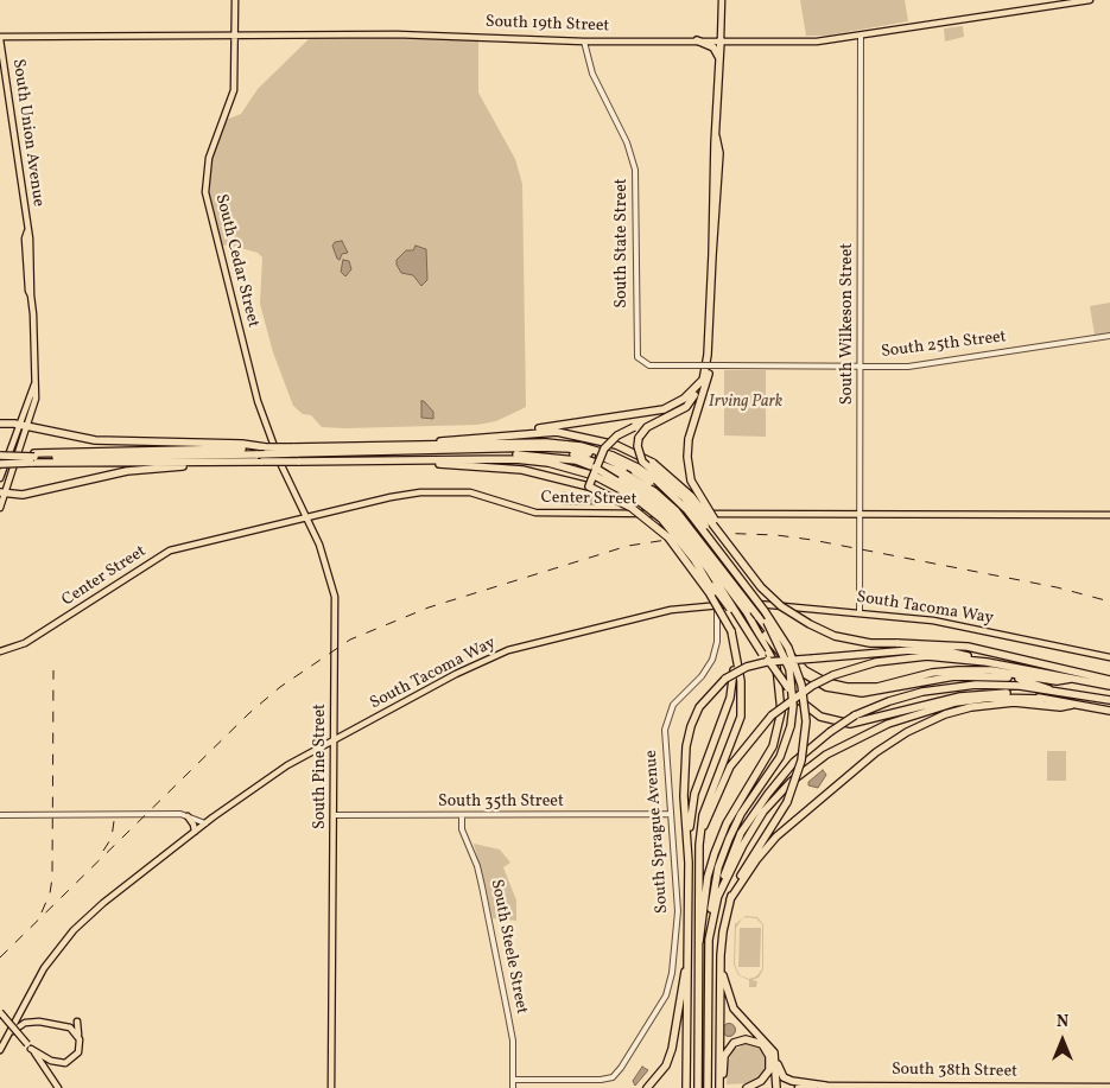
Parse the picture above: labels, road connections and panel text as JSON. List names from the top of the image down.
{
  "streets": {
    "main road": [
      "South 19th Street",
      "South Union Avenue",
      "South Cedar Street",
      "Center Street",
      "South Tacoma Way",
      "South Pine Street",
      "South 38th Street"
    ],
    "street": [
      "South State Street",
      "South Wilkeson Street",
      "South 25th Street",
      "South 35th Street",
      "South Sprague Avenue",
      "South Steele Street"
    ]
  },
  "crossings": [
    ["South 19th Street", "South Union Avenue"],
    ["South 19th Street", "South State Street"],
    ["South 19th Street", "South Cedar Street"],
    ["South 19th Street", "South Wilkeson Street"],
    ["South State Street", "South 25th Street"],
    ["South Cedar Street", "South Pine Street"],
    ["South Wilkeson Street", "South 25th Street"],
    ["South Wilkeson Street", "Center Street"],
    ["South Wilkeson Street", "South Tacoma Way"],
    ["Center Street", "South Pine Street"],
    ["South Tacoma Way", "South Pine Street"],
    ["South Tacoma Way", "South Sprague Avenue"],
    ["South Pine Street", "South 35th Street"],
    ["South 35th Street", "South Sprague Avenue"],
    ["South 35th Street", "South Steele Street"],
    ["South Sprague Avenue", "South Steele Street"]
  ],
  "parks": ["Irving Park"],
  "north": "top"
}
